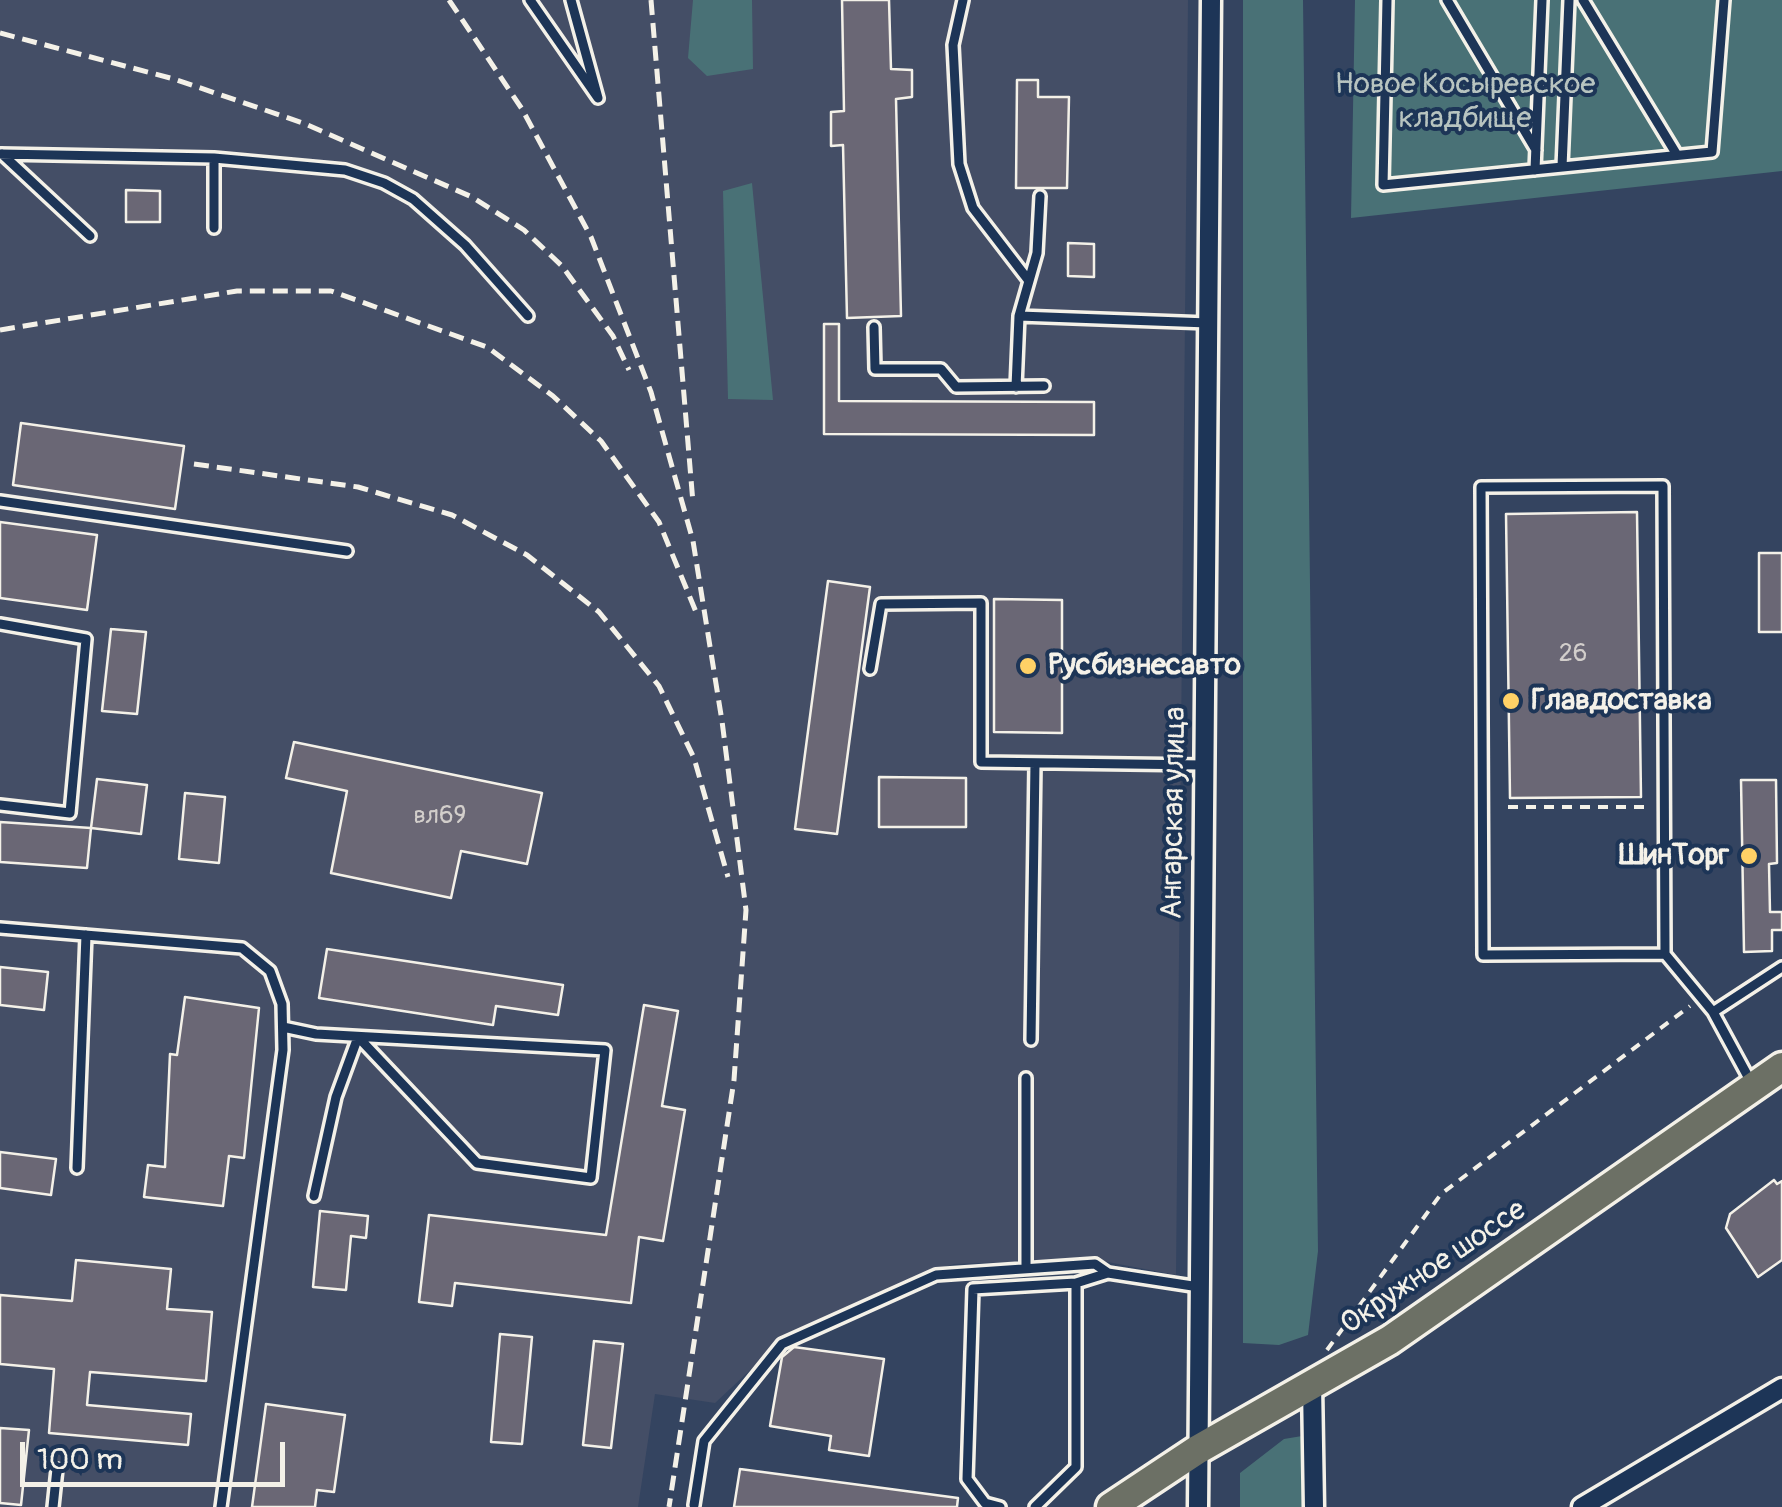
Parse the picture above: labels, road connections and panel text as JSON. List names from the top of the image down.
{
  "streets": {
    "main road": ["Окружное шоссе"],
    "street": ["Ангарская улица"]
  },
  "crossings": [
    ["Ангарская улица", "Окружное шоссе"]
  ],
  "parks": ["Новое Косыревское кладбище"],
  "places": ["Русбизнесавто", "Главдоставка", "ШинТорг"],
  "house_numbers": ["26", "вл69"],
  "scale_bar": "100 m"
}
